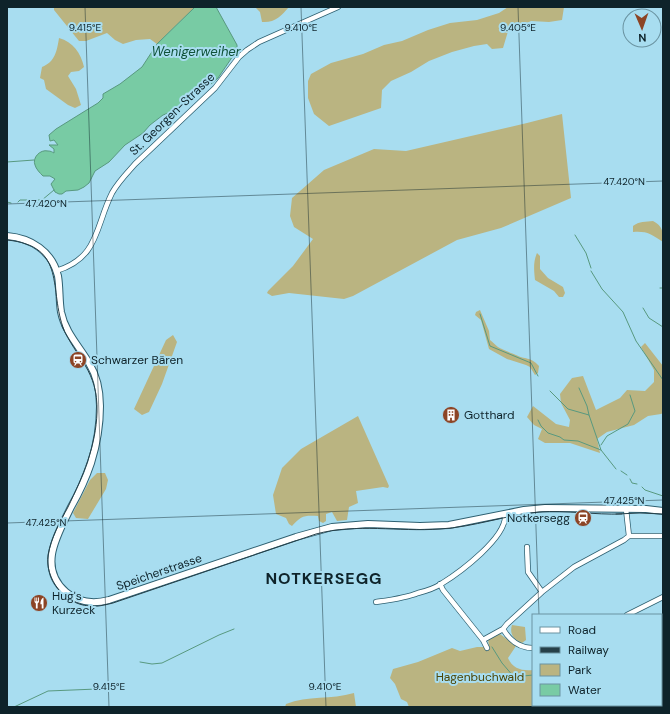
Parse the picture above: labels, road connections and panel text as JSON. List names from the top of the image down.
{
  "streets": {
    "main road": ["Speicherstrasse"],
    "street": ["St. Georgen-Strasse"]
  },
  "crossings": [
    ["St. Georgen-Strasse", "Speicherstrasse"]
  ],
  "districts": ["NOTKERSEGG"],
  "water": ["Wenigerweiher"],
  "parks": ["Hagenbuchwald"],
  "places": {
    "station": ["Schwarzer Bären", "Notkersegg"],
    "building": ["Gotthard"],
    "restaurant": ["Hug's Kurzeck"]
  },
  "legend": [
    "Road",
    "Railway",
    "Park",
    "Water"
  ],
  "north": "bottom",
  "coordinates": [
    "9.415°E",
    "9.410°E",
    "9.405°E",
    "47.420°N",
    "47.425°N"
  ]
}
